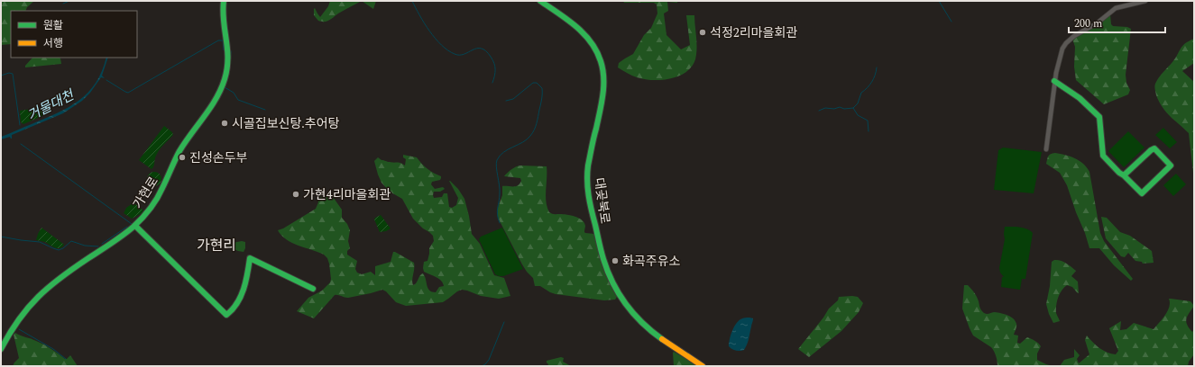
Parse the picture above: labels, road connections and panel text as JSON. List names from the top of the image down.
{
  "streets": {
    "street": ["가현로", "대곶북로"]
  },
  "districts": ["가현리"],
  "water": ["거물대천"],
  "places": [
    "석정2리마을회관",
    "시골집보신탕.추어탕",
    "진성손두부",
    "가현4리마을회관",
    "화곡주유소"
  ],
  "legend": ["원활", "서행"],
  "scale_bar": "200 m"
}
